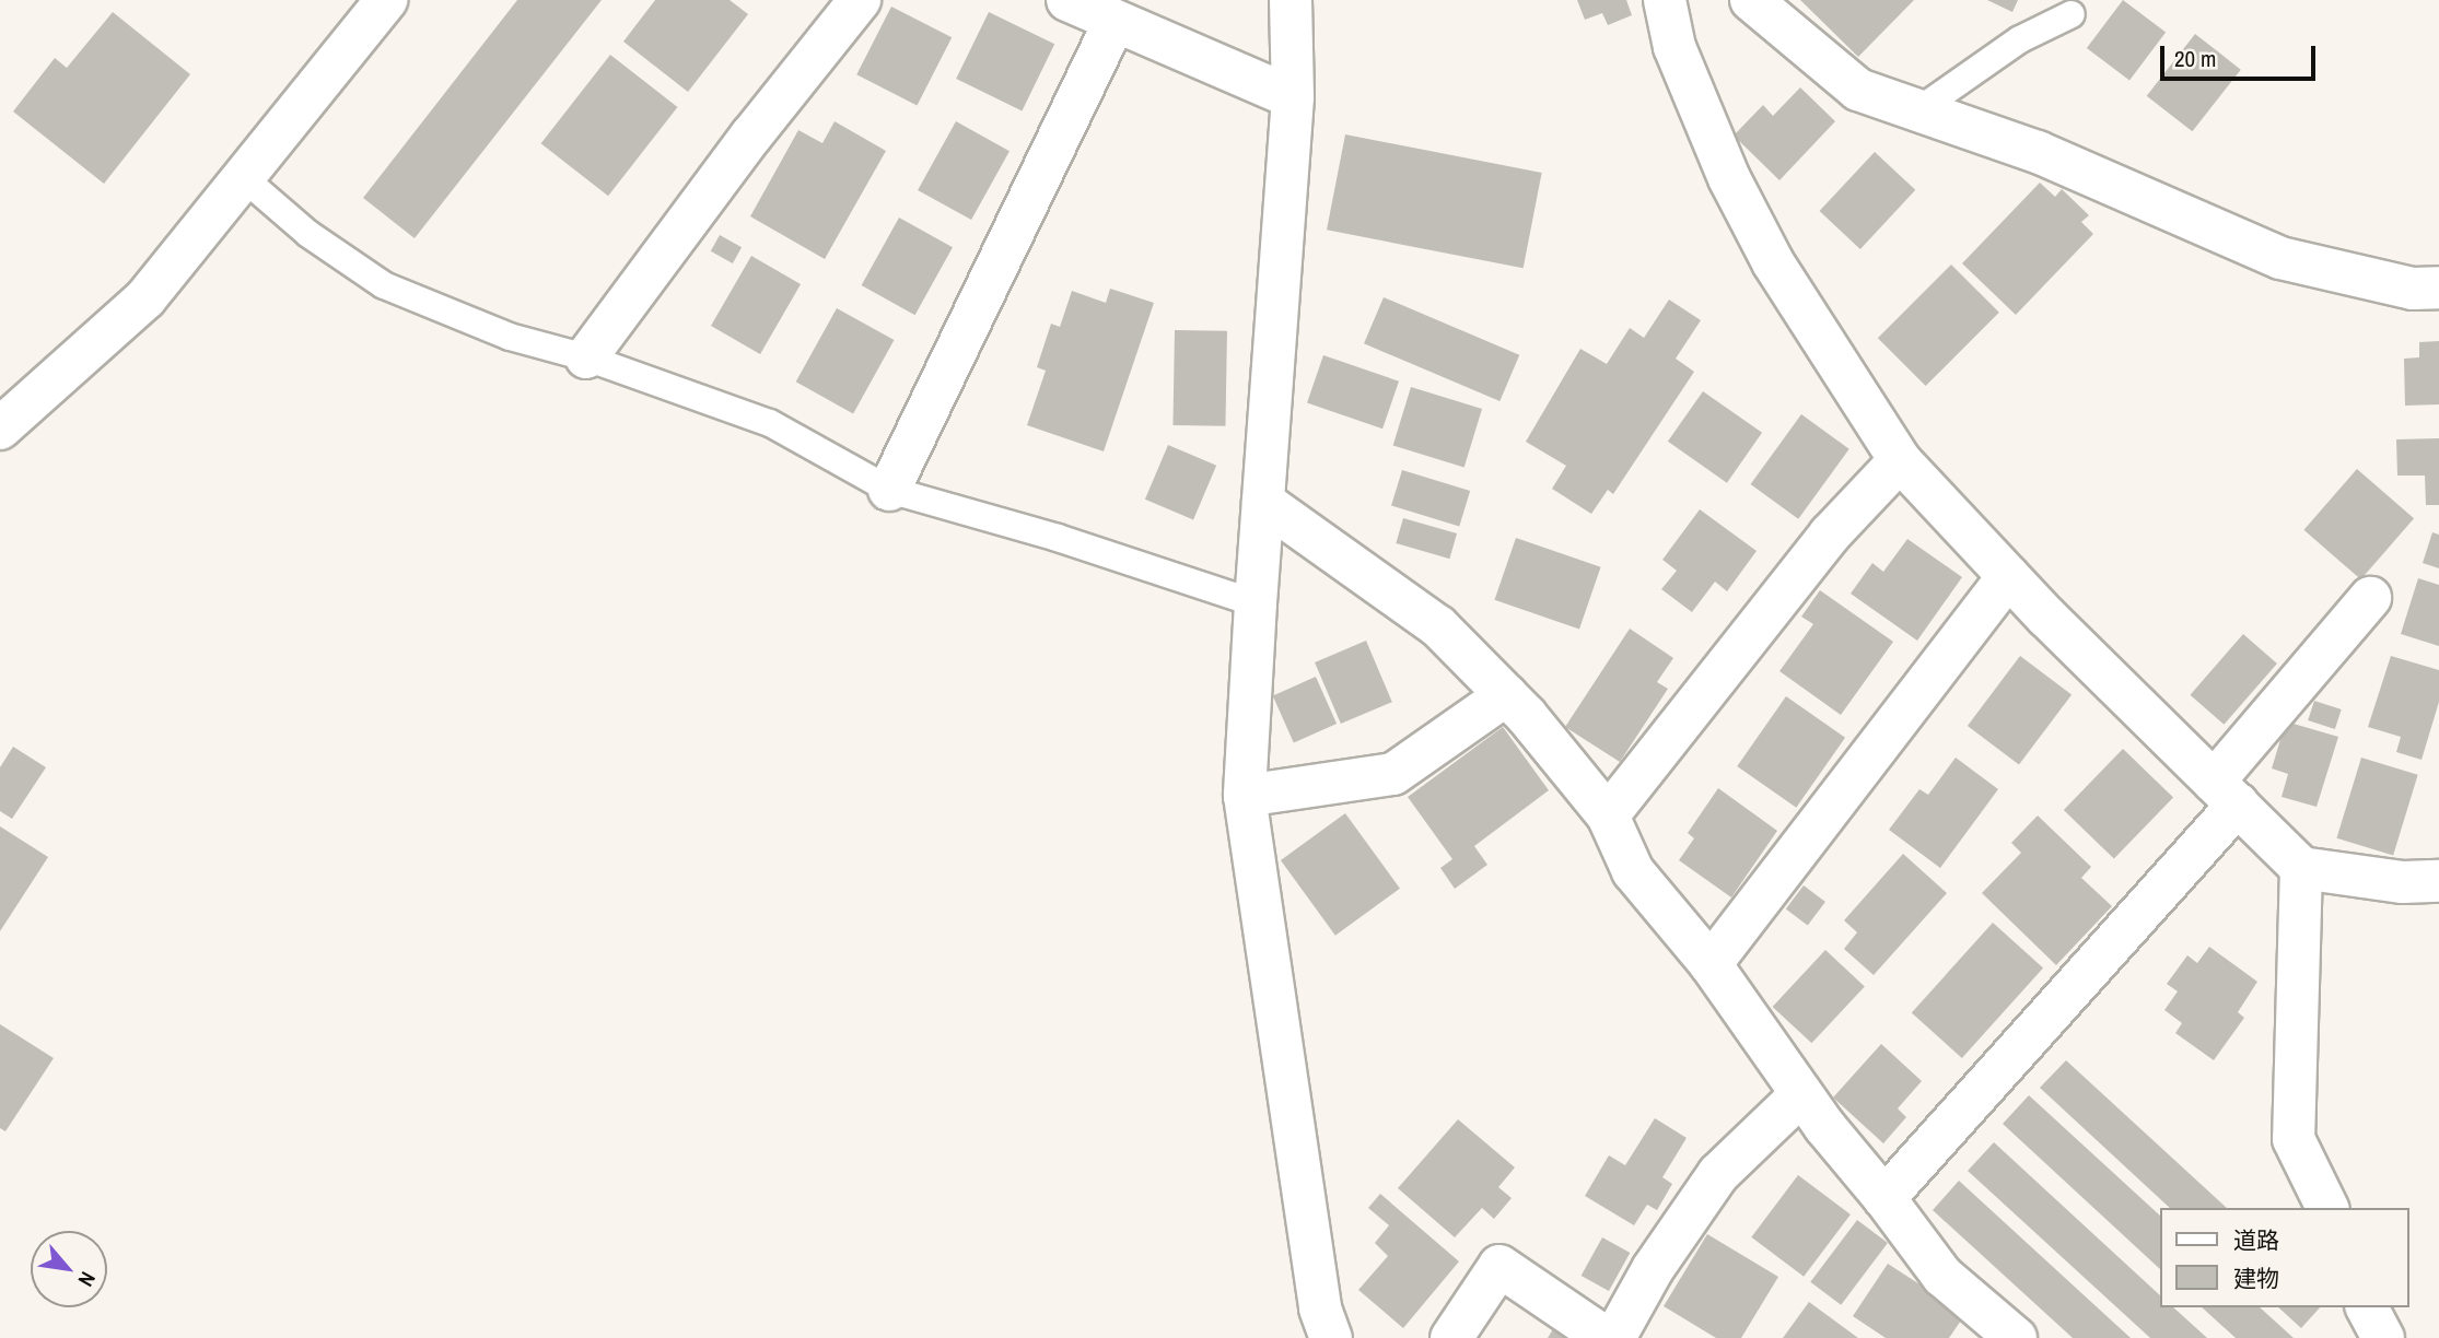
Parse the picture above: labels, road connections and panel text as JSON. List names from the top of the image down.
{
  "legend": ["道路", "建物"],
  "scale_bar": "20 m",
  "north": "bottom right"
}
